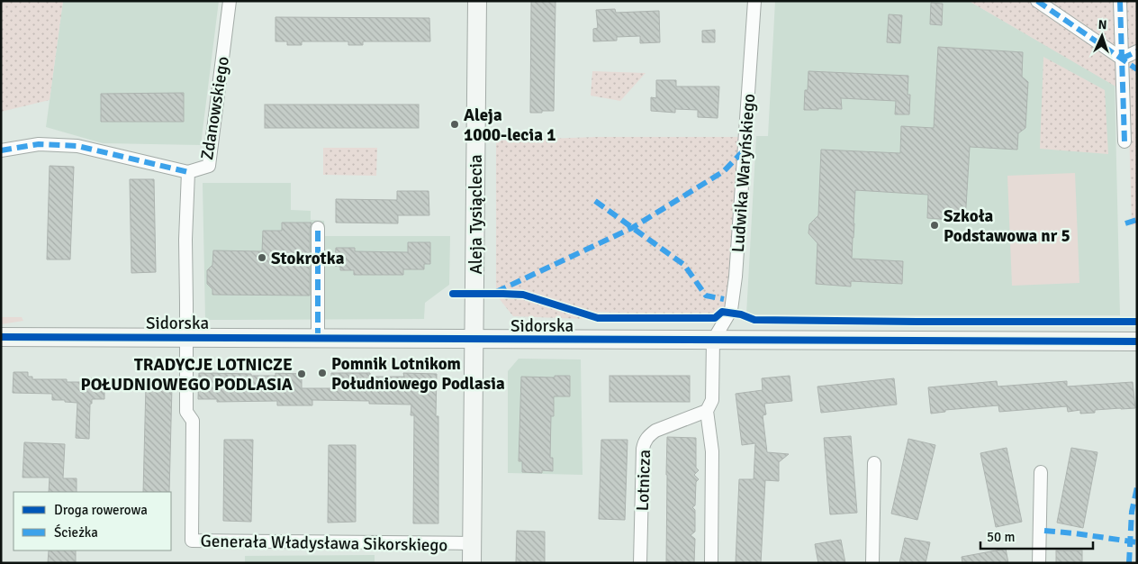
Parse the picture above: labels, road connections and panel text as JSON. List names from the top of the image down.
{
  "streets": {
    "street": [
      "Zdanowskiego",
      "Ludwika Waryńskiego",
      "Aleja Tysiąclecia",
      "Sidorska",
      "Lotnicza",
      "Generała Władysława Sikorskiego"
    ]
  },
  "crossings": [
    ["Zdanowskiego", "Sidorska"],
    ["Zdanowskiego", "Generała Władysława Sikorskiego"],
    ["Ludwika Waryńskiego", "Sidorska"],
    ["Aleja Tysiąclecia", "Sidorska"],
    ["Aleja Tysiąclecia", "Generała Władysława Sikorskiego"],
    ["Sidorska", "Generała Władysława Sikorskiego"]
  ],
  "places": [
    "Aleja 1000-lecia 1",
    "Szkoła Podstawowa nr 5",
    "Stokrotka",
    "Pomnik Lotnikom Południowego Podlasia",
    "TRADYCJE LOTNICZE POŁUDNIOWEGO PODLASIA"
  ],
  "legend": ["Droga rowerowa", "Ścieżka"],
  "scale_bar": "50 m",
  "north": "top"
}
